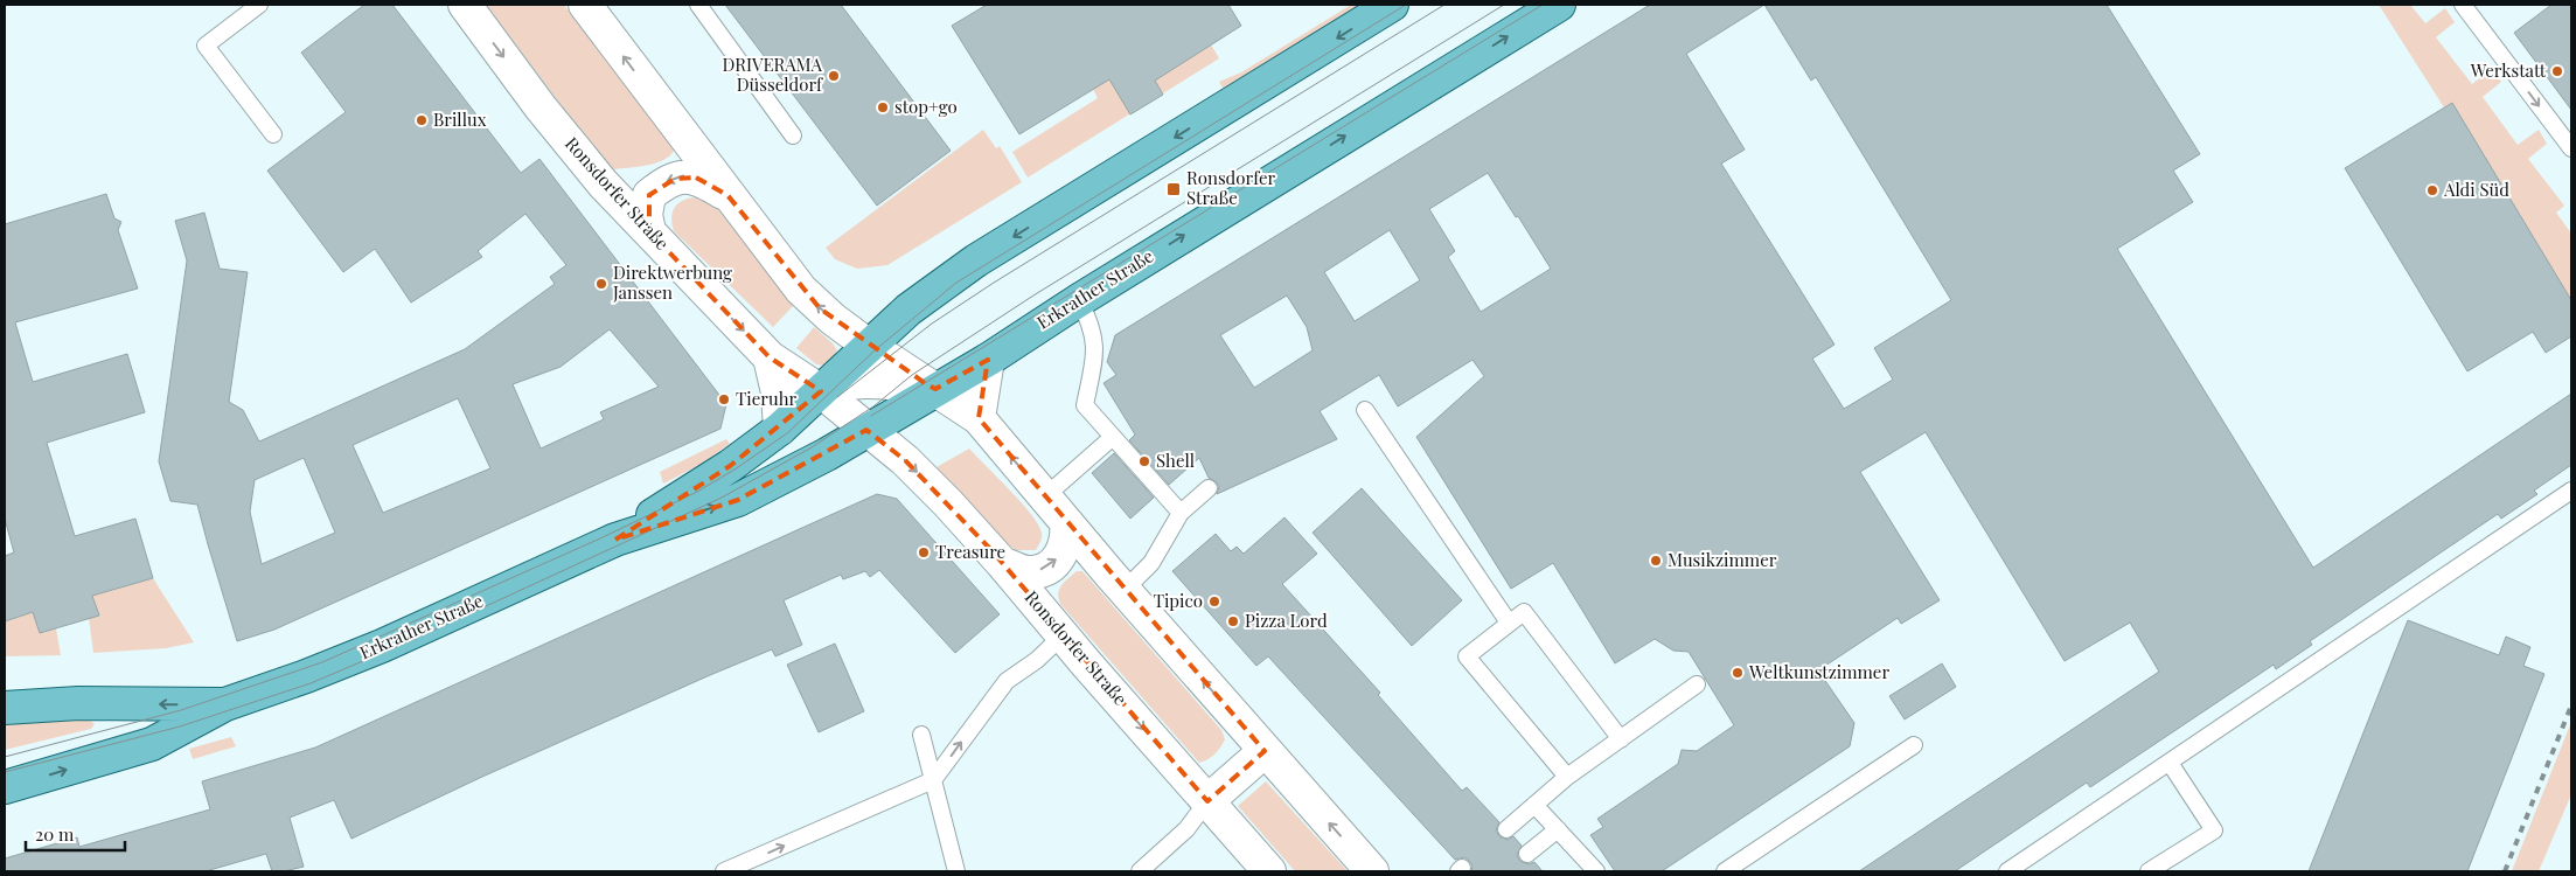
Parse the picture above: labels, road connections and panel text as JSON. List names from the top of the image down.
{
  "streets": {
    "main road": ["Ronsdorfer Straße", "Erkrather Straße"]
  },
  "crossings": [
    ["Ronsdorfer Straße", "Erkrather Straße"]
  ],
  "places": {
    "other": [
      "Werkstatt",
      "DRIVERAMA Düsseldorf",
      "stop+go",
      "Brillux",
      "Aldi Süd",
      "Direktwerbung Janssen",
      "Tieruhr",
      "Shell",
      "Treasure",
      "Musikzimmer",
      "Tipico",
      "Pizza Lord",
      "Weltkunstzimmer"
    ],
    "transit": ["Ronsdorfer Straße"]
  },
  "scale_bar": "20 m"
}
